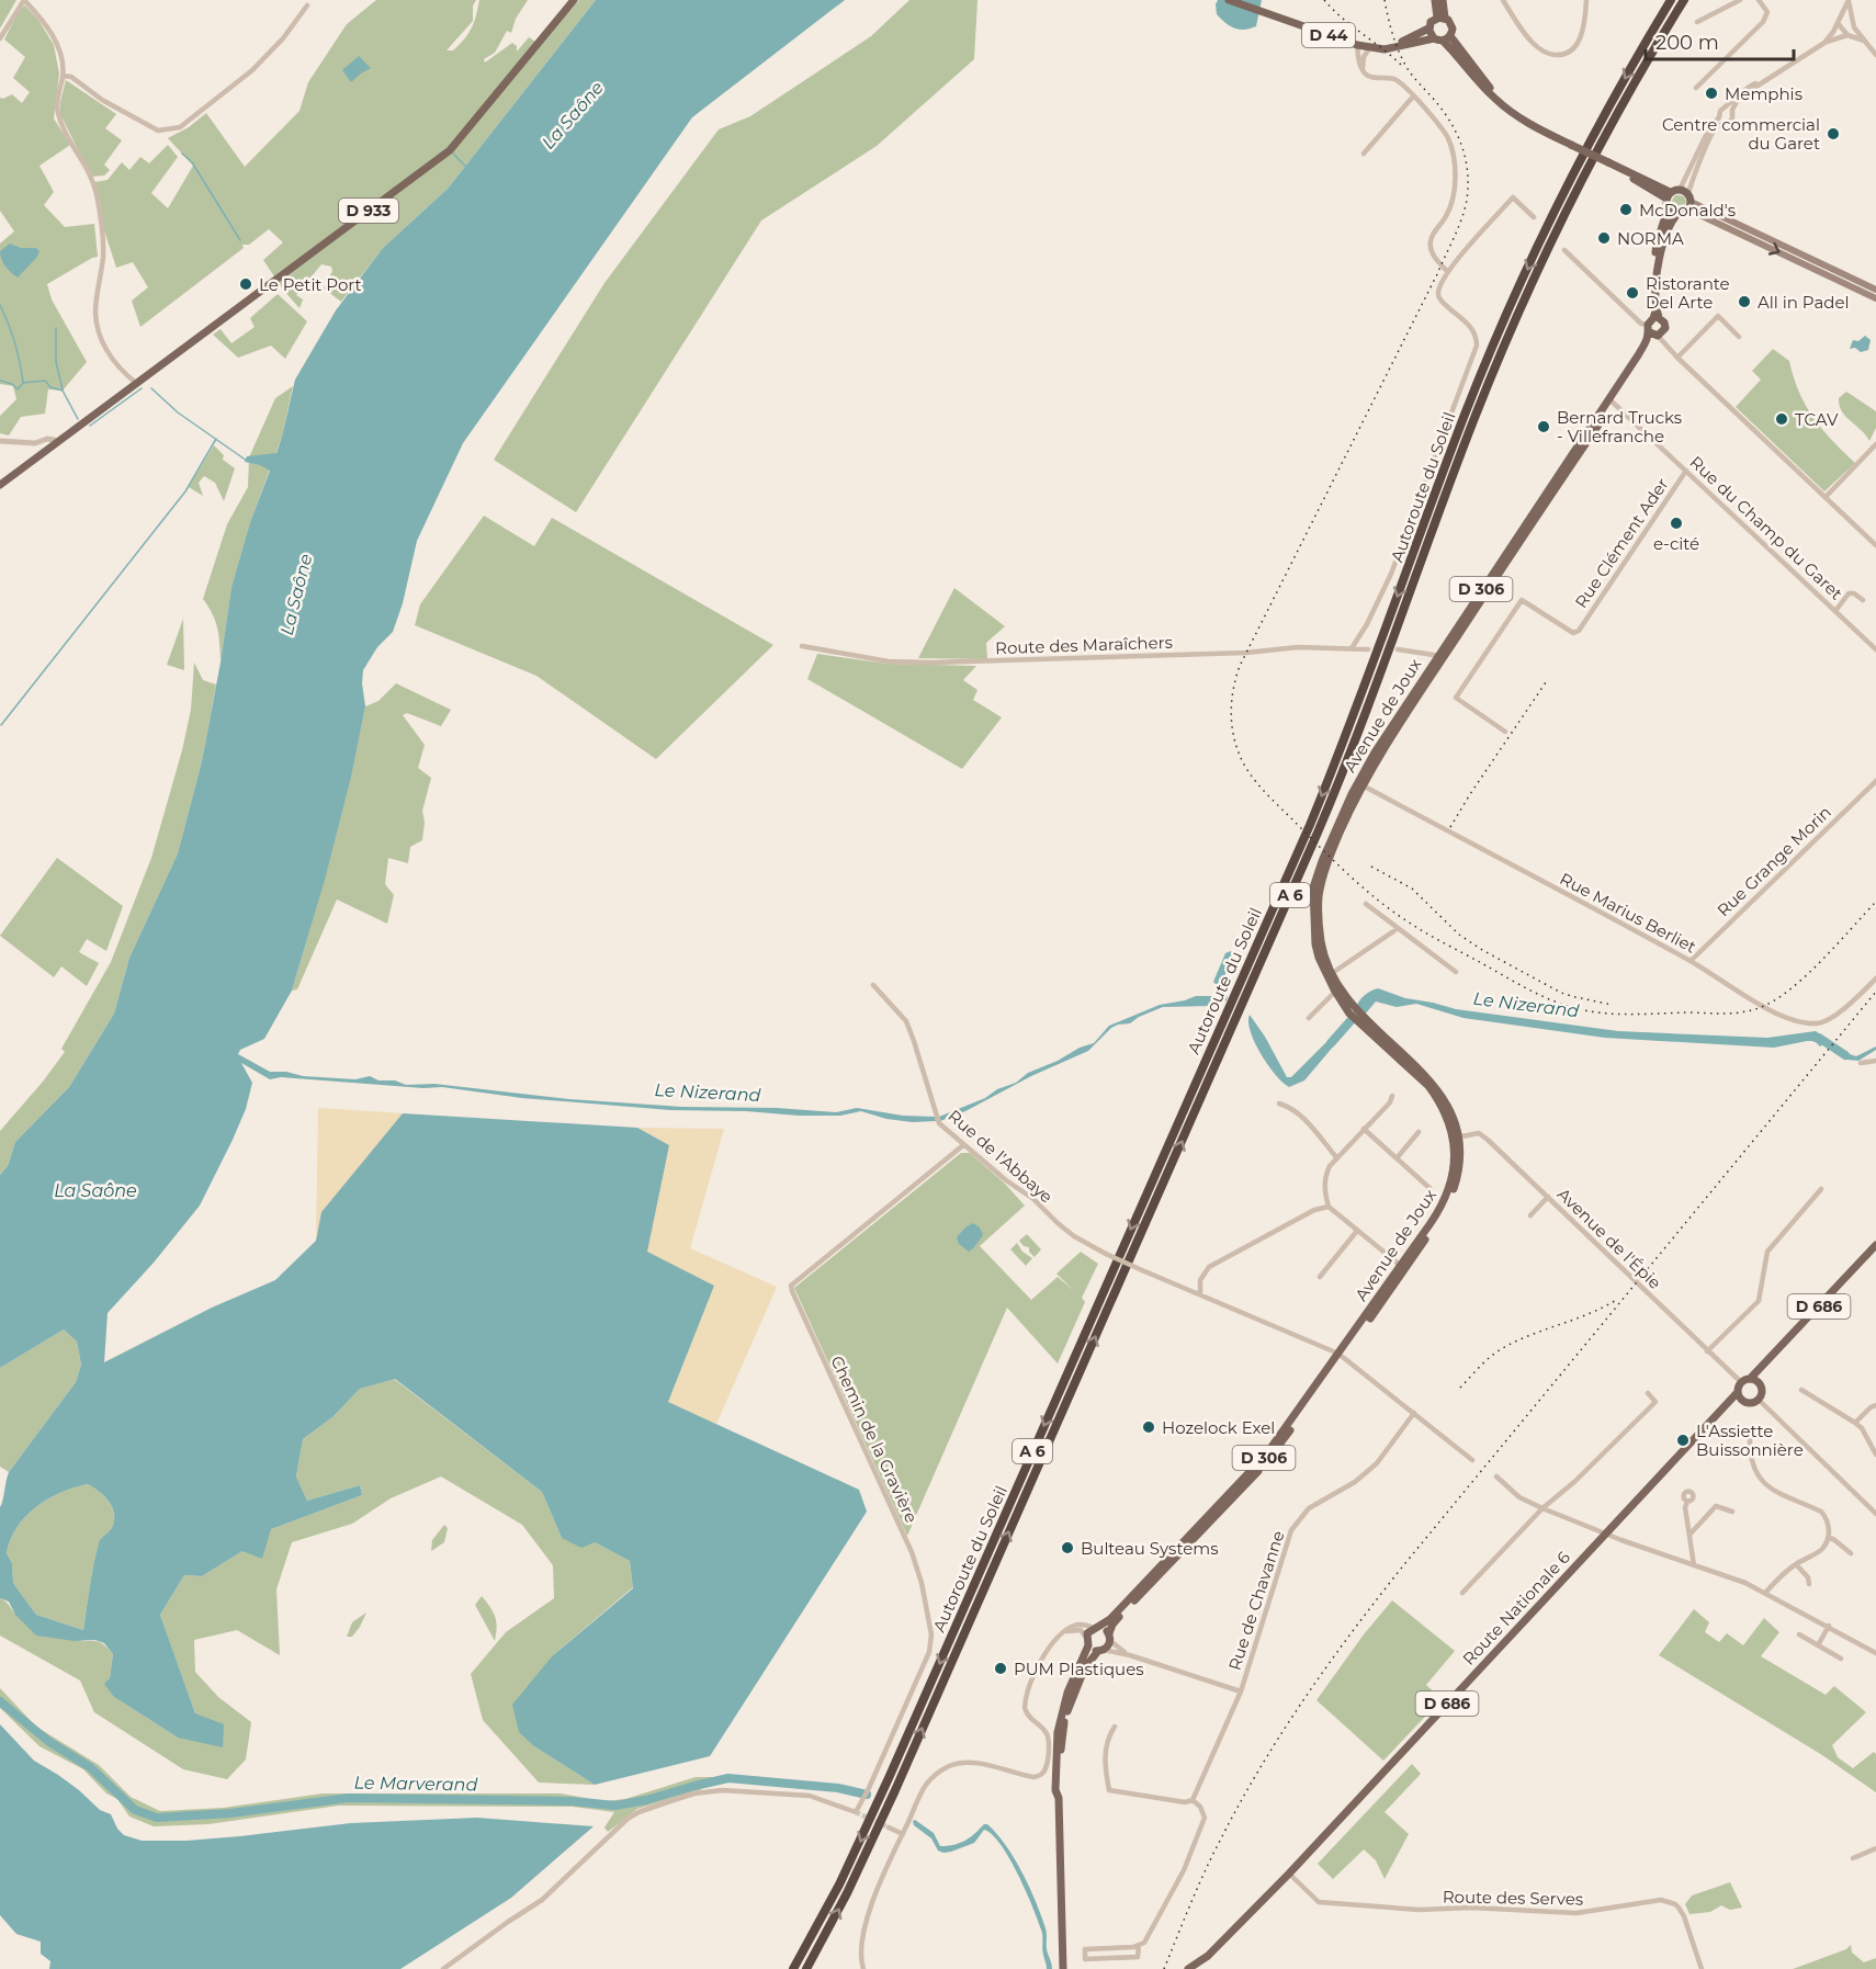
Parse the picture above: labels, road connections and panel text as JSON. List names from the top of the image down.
{
  "streets": {
    "highway": ["Autoroute du Soleil", "A 6"],
    "main road": [
      "D 44",
      "D 933",
      "D 306",
      "Avenue de Joux",
      "D 686",
      "Route Nationale 6"
    ],
    "street": [
      "Rue du Champ du Garet",
      "Rue Clément Ader",
      "Route des Maraîchers",
      "Rue Grange Morin",
      "Rue Marius Berliet",
      "Rue de l'Abbaye",
      "Avenue de l'Épie",
      "Chemin de la Gravière",
      "Rue de Chavanne",
      "Route des Serves"
    ]
  },
  "crossings": [
    ["Rue du Champ du Garet", "Rue Clément Ader"],
    ["Rue du Champ du Garet", "Avenue de Joux"],
    ["D 306", "Avenue de Joux"],
    ["Avenue de Joux", "Rue Marius Berliet"],
    ["Avenue de Joux", "Avenue de l'Épie"],
    ["Rue Grange Morin", "Rue Marius Berliet"],
    ["Rue de l'Abbaye", "Chemin de la Gravière"],
    ["Avenue de l'Épie", "D 686"],
    ["Avenue de l'Épie", "Route Nationale 6"],
    ["D 686", "Route Nationale 6"],
    ["Route Nationale 6", "Route des Serves"]
  ],
  "water": ["La Saône", "Le Nizerand", "Le Marverand"],
  "places": [
    "Memphis",
    "Centre commercial du Garet",
    "McDonald's",
    "NORMA",
    "Le Petit Port",
    "Ristorante Del Arte",
    "All in Padel",
    "TCAV",
    "Bernard Trucks - Villefranche",
    "e-cité",
    "Hozelock Exel",
    "L'Assiette Buissonnière",
    "Bulteau Systems",
    "PUM Plastiques"
  ],
  "scale_bar": "200 m"
}
